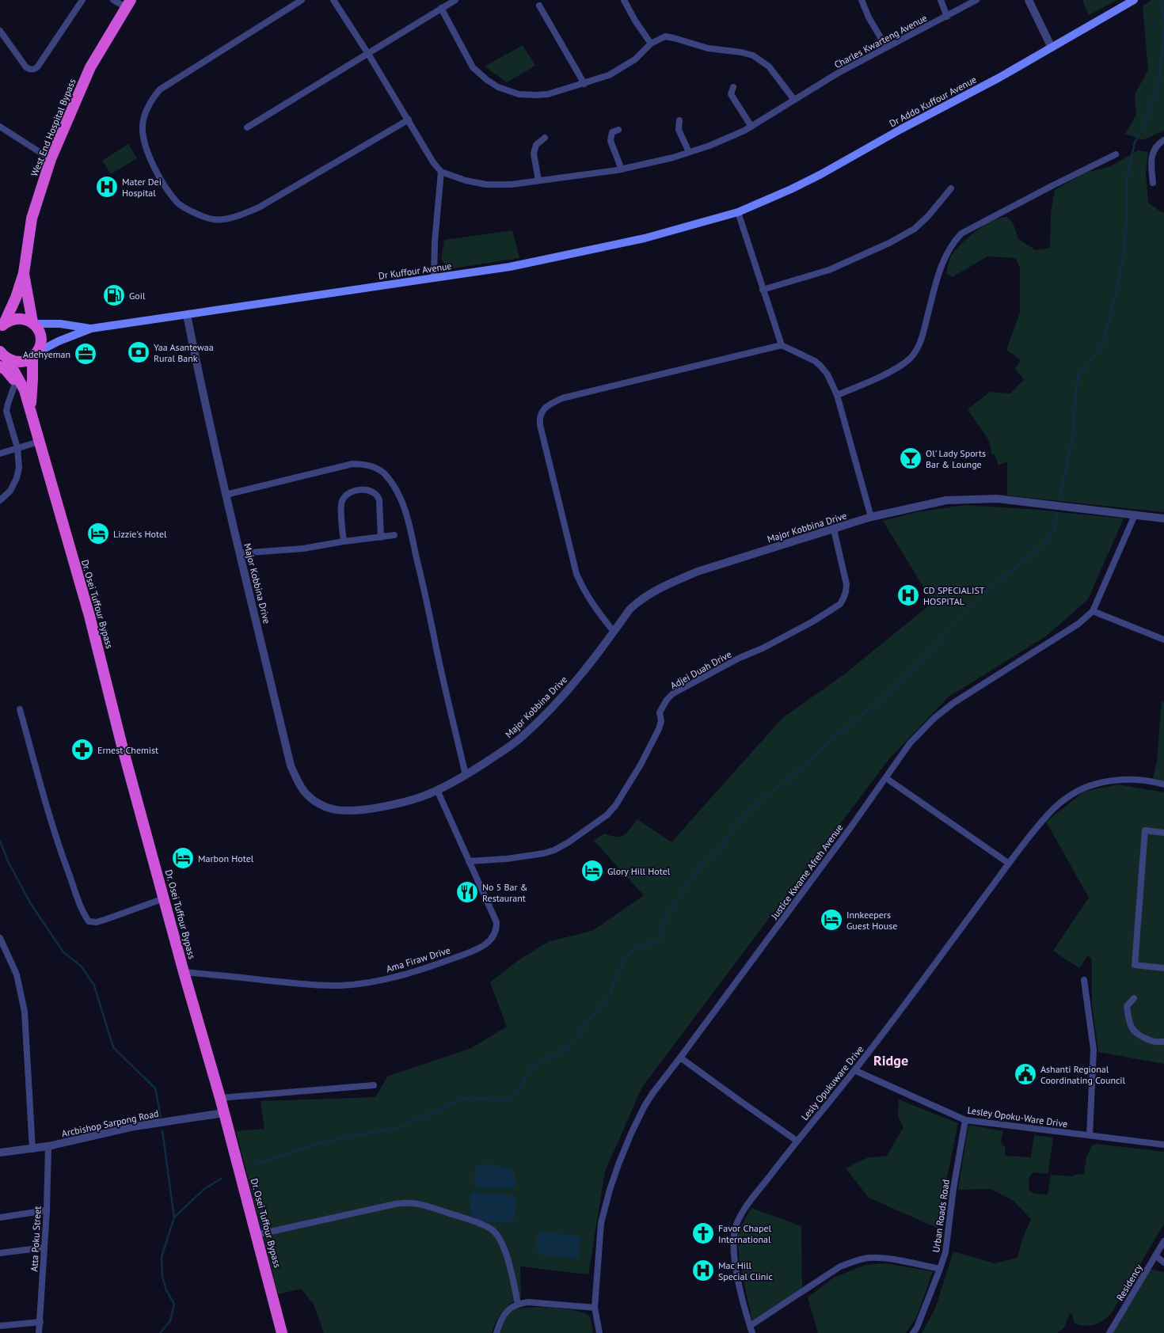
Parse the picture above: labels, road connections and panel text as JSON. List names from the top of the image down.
{
  "streets": {
    "highway": ["West End Hospital Bypass", "Dr. Osei Tuffour Bypass"],
    "main road": ["Dr Addo Kuffour Avenue", "Dr Kuffour Avenue"],
    "street": [
      "Charles Kwarteng Avenue",
      "Major Kobbina Drive",
      "Adjei Duah Drive",
      "Justice Kwame Afreh Avenue",
      "Ama Firaw Drive",
      "Lesly Opukuware Drive",
      "Lesley Opoku-Ware Drive",
      "Arcbishop Sarpong Road",
      "Urban Roads Road",
      "Atta Poku Street",
      "Residency"
    ]
  },
  "crossings": [
    ["Dr Addo Kuffour Avenue", "Dr Kuffour Avenue"],
    ["West End Hospital Bypass", "Dr. Osei Tuffour Bypass"],
    ["Dr Kuffour Avenue", "Major Kobbina Drive"],
    ["Major Kobbina Drive", "Adjei Duah Drive"],
    ["Major Kobbina Drive", "Justice Kwame Afreh Avenue"],
    ["Major Kobbina Drive", "Ama Firaw Drive"],
    ["Dr. Osei Tuffour Bypass", "Ama Firaw Drive"],
    ["Dr. Osei Tuffour Bypass", "Arcbishop Sarpong Road"],
    ["Adjei Duah Drive", "Ama Firaw Drive"],
    ["Lesly Opukuware Drive", "Lesley Opoku-Ware Drive"],
    ["Lesley Opoku-Ware Drive", "Urban Roads Road"],
    ["Arcbishop Sarpong Road", "Atta Poku Street"]
  ],
  "districts": ["Ridge"],
  "places": {
    "hospital": ["Mater Dei Hospital", "CD SPECIALIST HOSPITAL", "Mac Hill Special Clinic"],
    "fuel station": ["Goil"],
    "bank": ["Yaa Asantewaa Rural Bank"],
    "office": ["Adehyeman"],
    "bar": ["Ol' Lady Sports Bar & Lounge"],
    "hotel": [
      "Lizzie's Hotel",
      "Marbon Hotel",
      "Glory Hill Hotel",
      "Innkeepers Guest House"
    ],
    "pharmacy": ["Ernest Chemist"],
    "restaurant": ["No 5 Bar & Restaurant"],
    "public building": ["Ashanti Regional Coordinating Council"],
    "church": ["Favor Chapel International"]
  }
}
